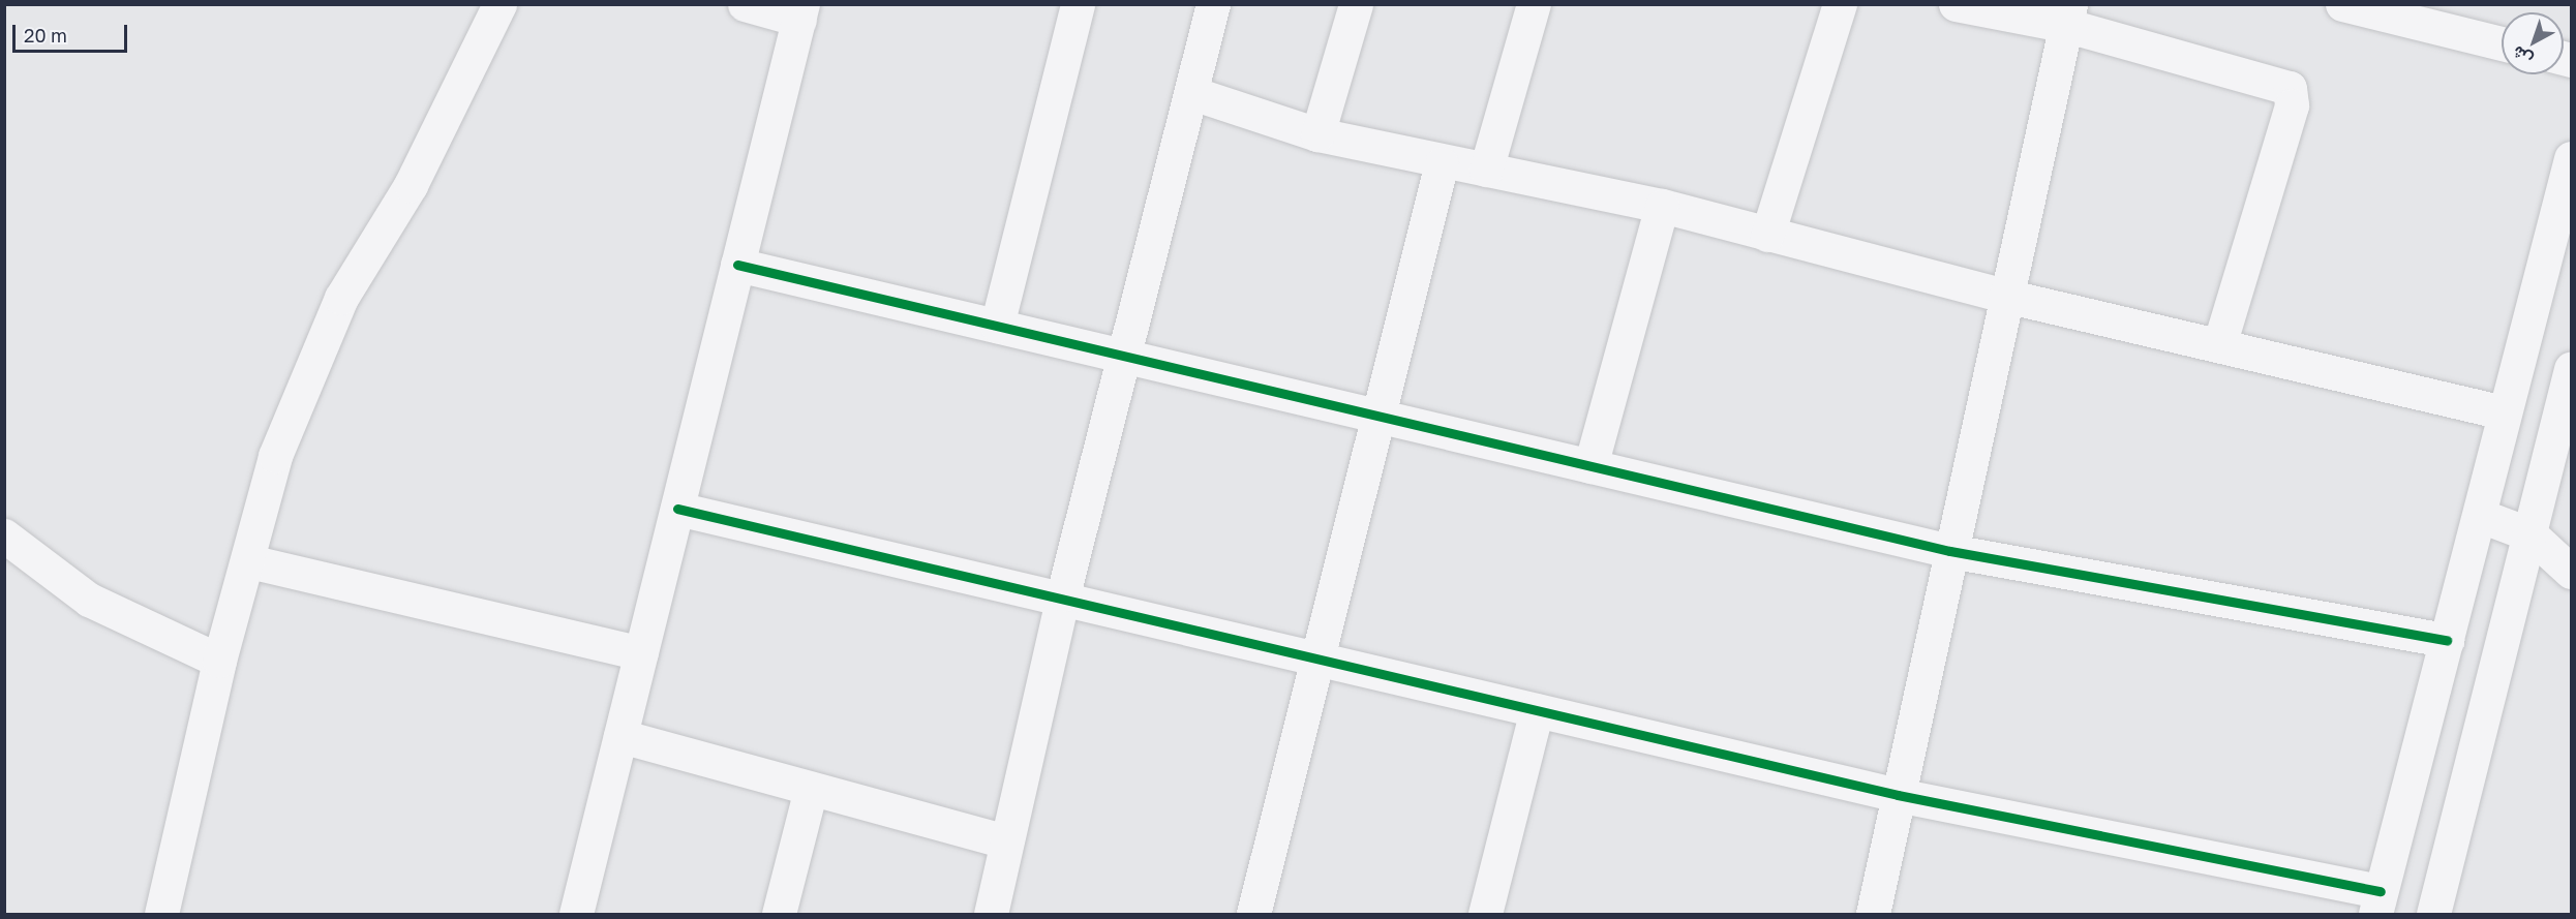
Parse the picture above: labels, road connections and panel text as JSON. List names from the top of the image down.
{
  "scale_bar": "20 m",
  "north": "bottom left"
}
